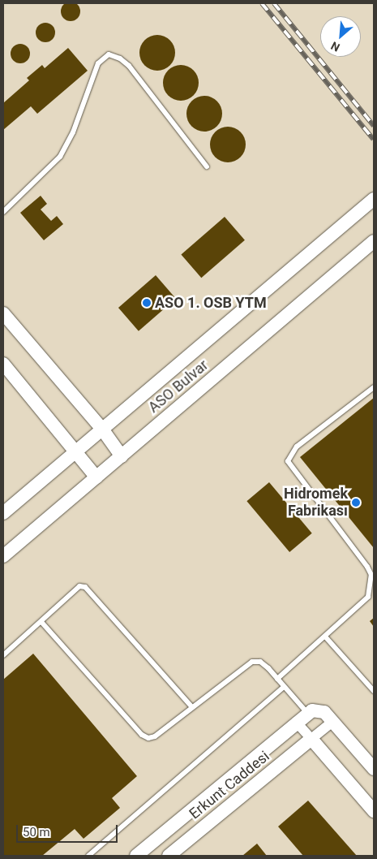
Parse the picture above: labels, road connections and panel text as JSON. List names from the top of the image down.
{
  "streets": {
    "street": ["ASO Bulvar", "Erkunt Caddesi"]
  },
  "places": ["ASO 1. OSB YTM", "Hidromek Fabrikası"],
  "scale_bar": "50 m",
  "north": "bottom left"
}
